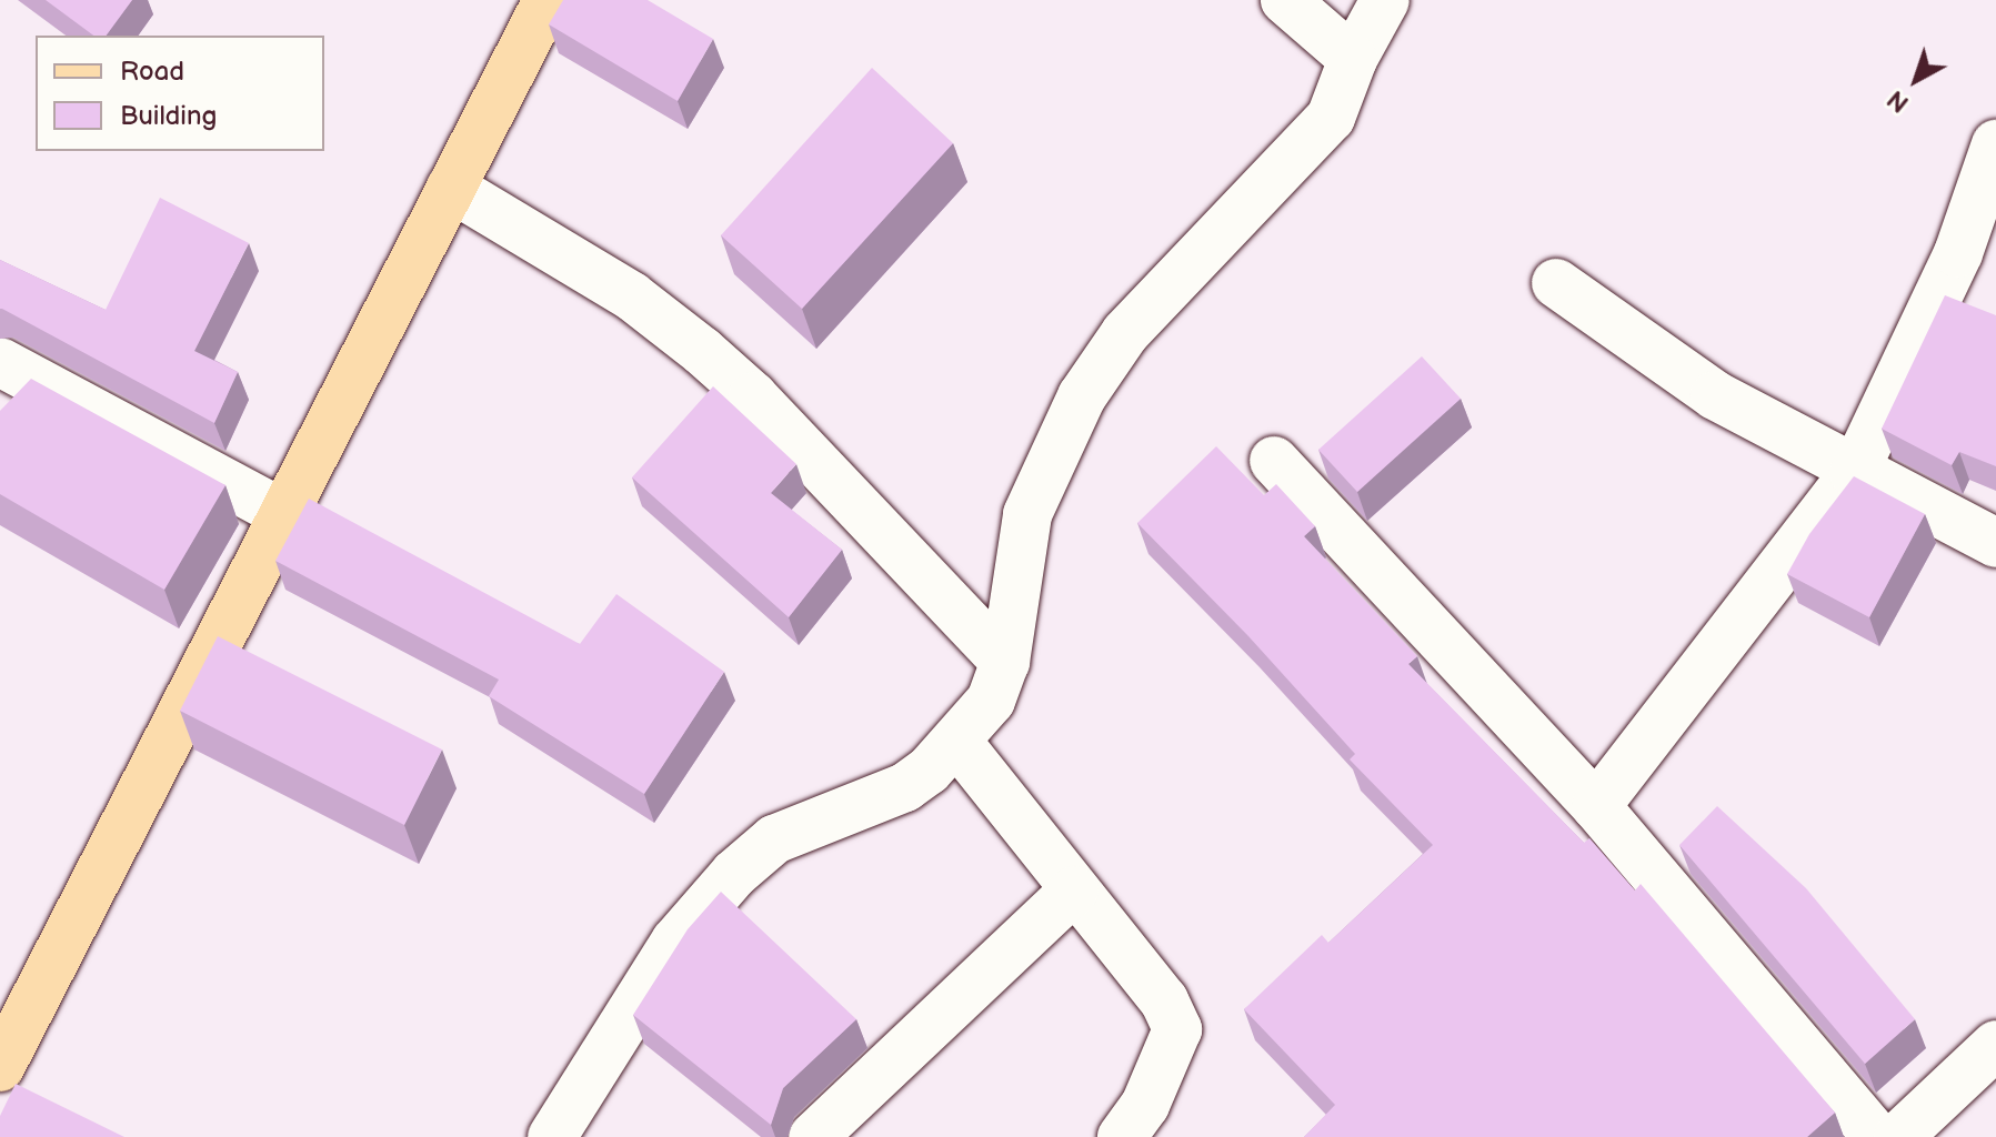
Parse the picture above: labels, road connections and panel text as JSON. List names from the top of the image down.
{
  "legend": ["Road", "Building"],
  "north": "bottom left"
}
